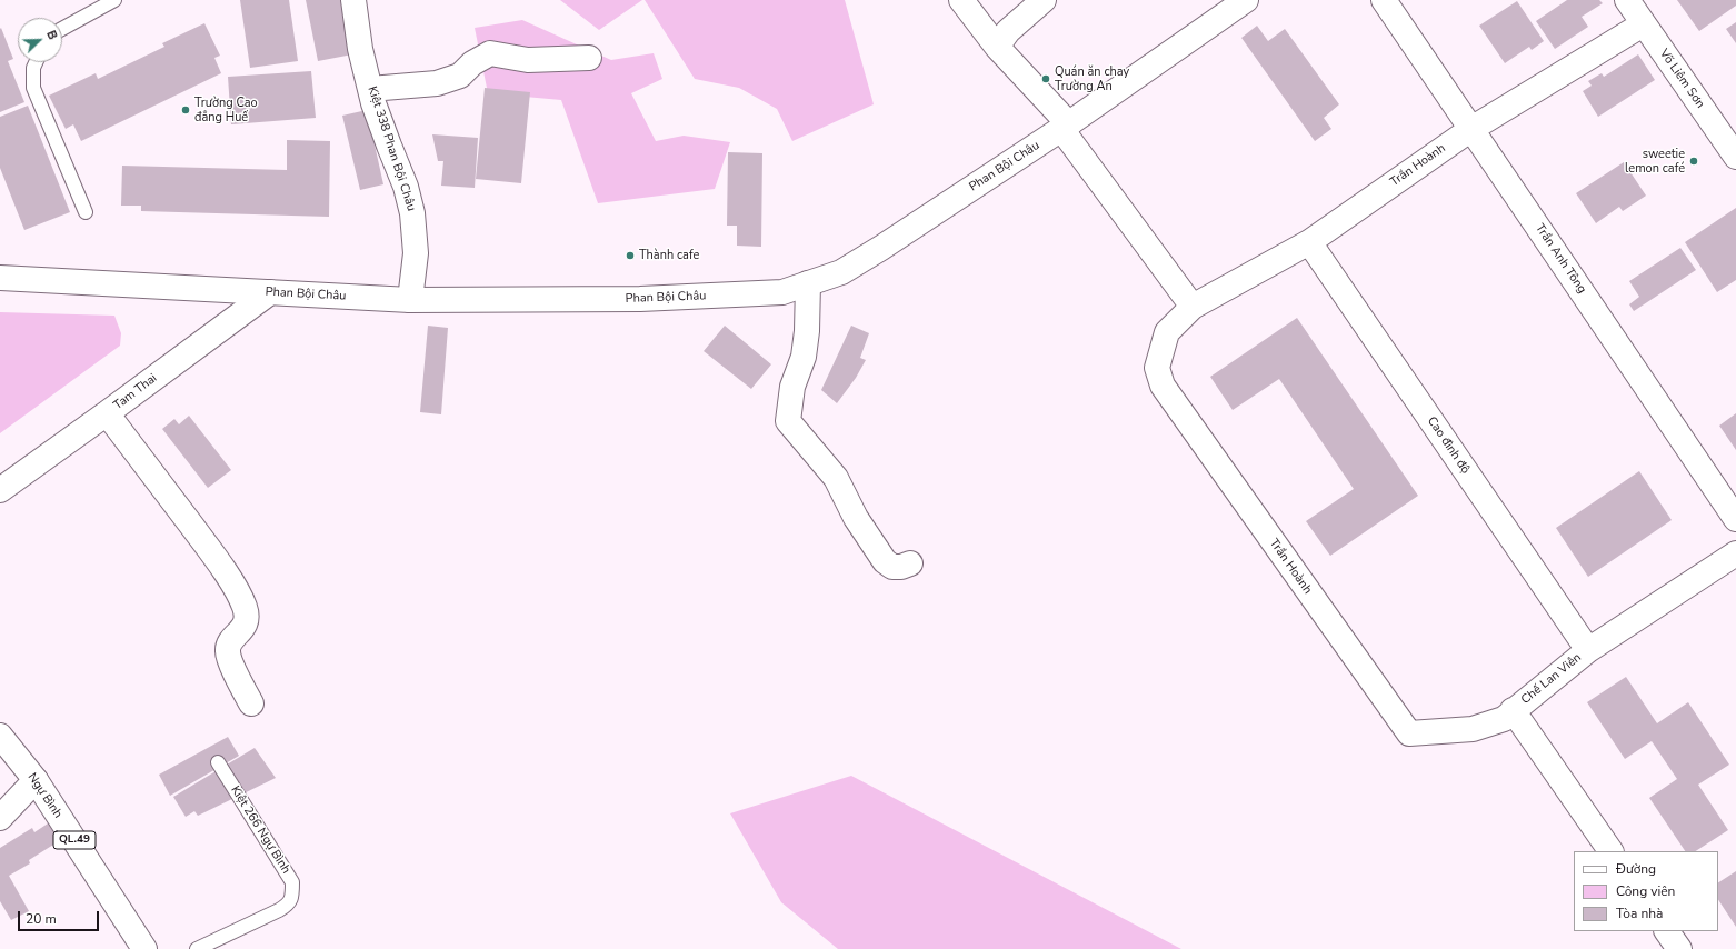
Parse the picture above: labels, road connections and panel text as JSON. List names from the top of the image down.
{
  "streets": {
    "main road": [
      "Võ Liêm Sơn",
      "Kiệt 338 Phan Bội Châu",
      "Trần Hoành",
      "Phan Bội Châu",
      "Trần Anh Tông",
      "Tam Thai",
      "Cao đình độ",
      "Chế Lan Viên",
      "Ngự Bình",
      "QL.49"
    ],
    "lane": ["Kiệt 266 Ngự Bình"]
  },
  "crossings": [
    ["Võ Liêm Sơn", "Trần Hoành"],
    ["Kiệt 338 Phan Bội Châu", "Phan Bội Châu"],
    ["Trần Hoành", "Trần Anh Tông"],
    ["Trần Hoành", "Cao đình độ"],
    ["Trần Hoành", "Chế Lan Viên"],
    ["Phan Bội Châu", "Tam Thai"],
    ["Cao đình độ", "Chế Lan Viên"]
  ],
  "places": [
    "Quán ăn chay Trường An",
    "Trường Cao đẳng Huế",
    "sweetie lemon café",
    "Thành cafe"
  ],
  "legend": ["Đường", "Công viên", "Tòa nhà"],
  "scale_bar": "20 m",
  "north": "top right"
}
